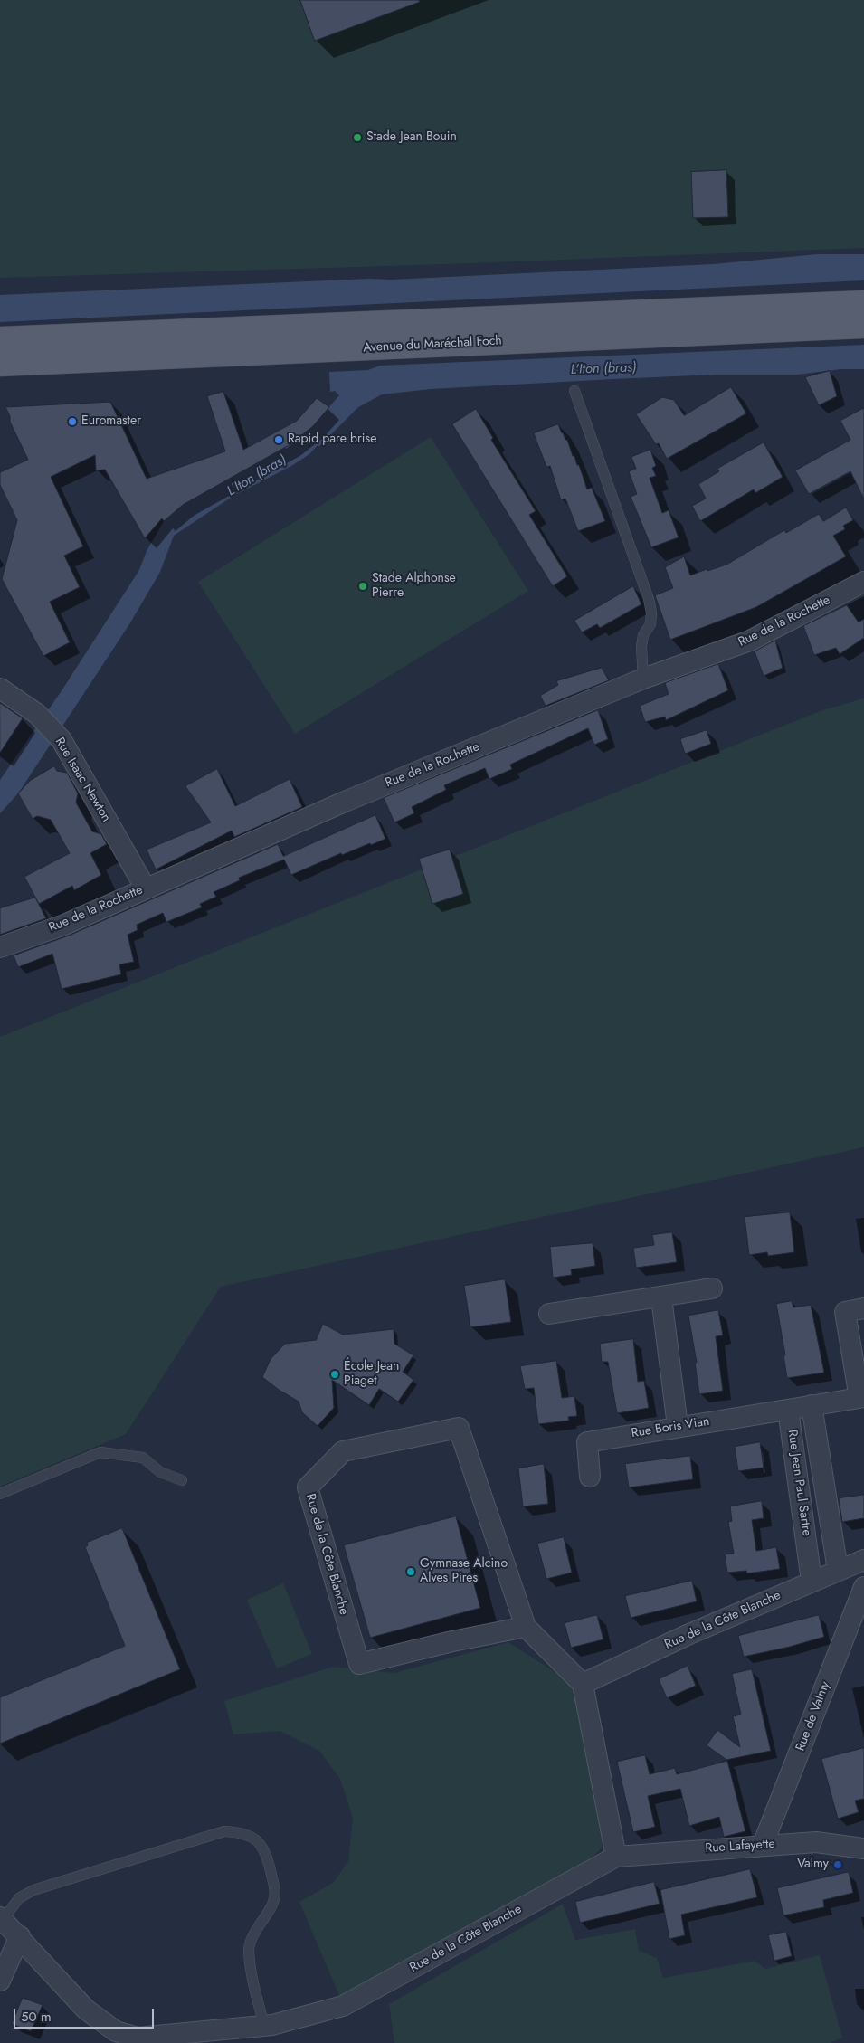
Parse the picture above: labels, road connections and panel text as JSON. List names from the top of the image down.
{
  "streets": {
    "main road": ["Avenue du Maréchal Foch"],
    "street": [
      "Rue de la Rochette",
      "Rue Isaac Newton",
      "Rue Boris Vian",
      "Rue Jean Paul Sartre",
      "Rue de la Côte Blanche",
      "Rue de Valmy",
      "Rue Lafayette"
    ]
  },
  "crossings": [
    ["Rue de la Rochette", "Rue Isaac Newton"],
    ["Rue Boris Vian", "Rue Jean Paul Sartre"],
    ["Rue Jean Paul Sartre", "Rue de la Côte Blanche"],
    ["Rue de la Côte Blanche", "Rue Lafayette"],
    ["Rue de Valmy", "Rue Lafayette"]
  ],
  "water": ["L'Iton (bras)"],
  "places": [
    "Stade Jean Bouin",
    "Euromaster",
    "Rapid pare brise",
    "Stade Alphonse Pierre",
    "École Jean Piaget",
    "Gymnase Alcino Alves Pires",
    "Valmy"
  ],
  "scale_bar": "50 m"
}
